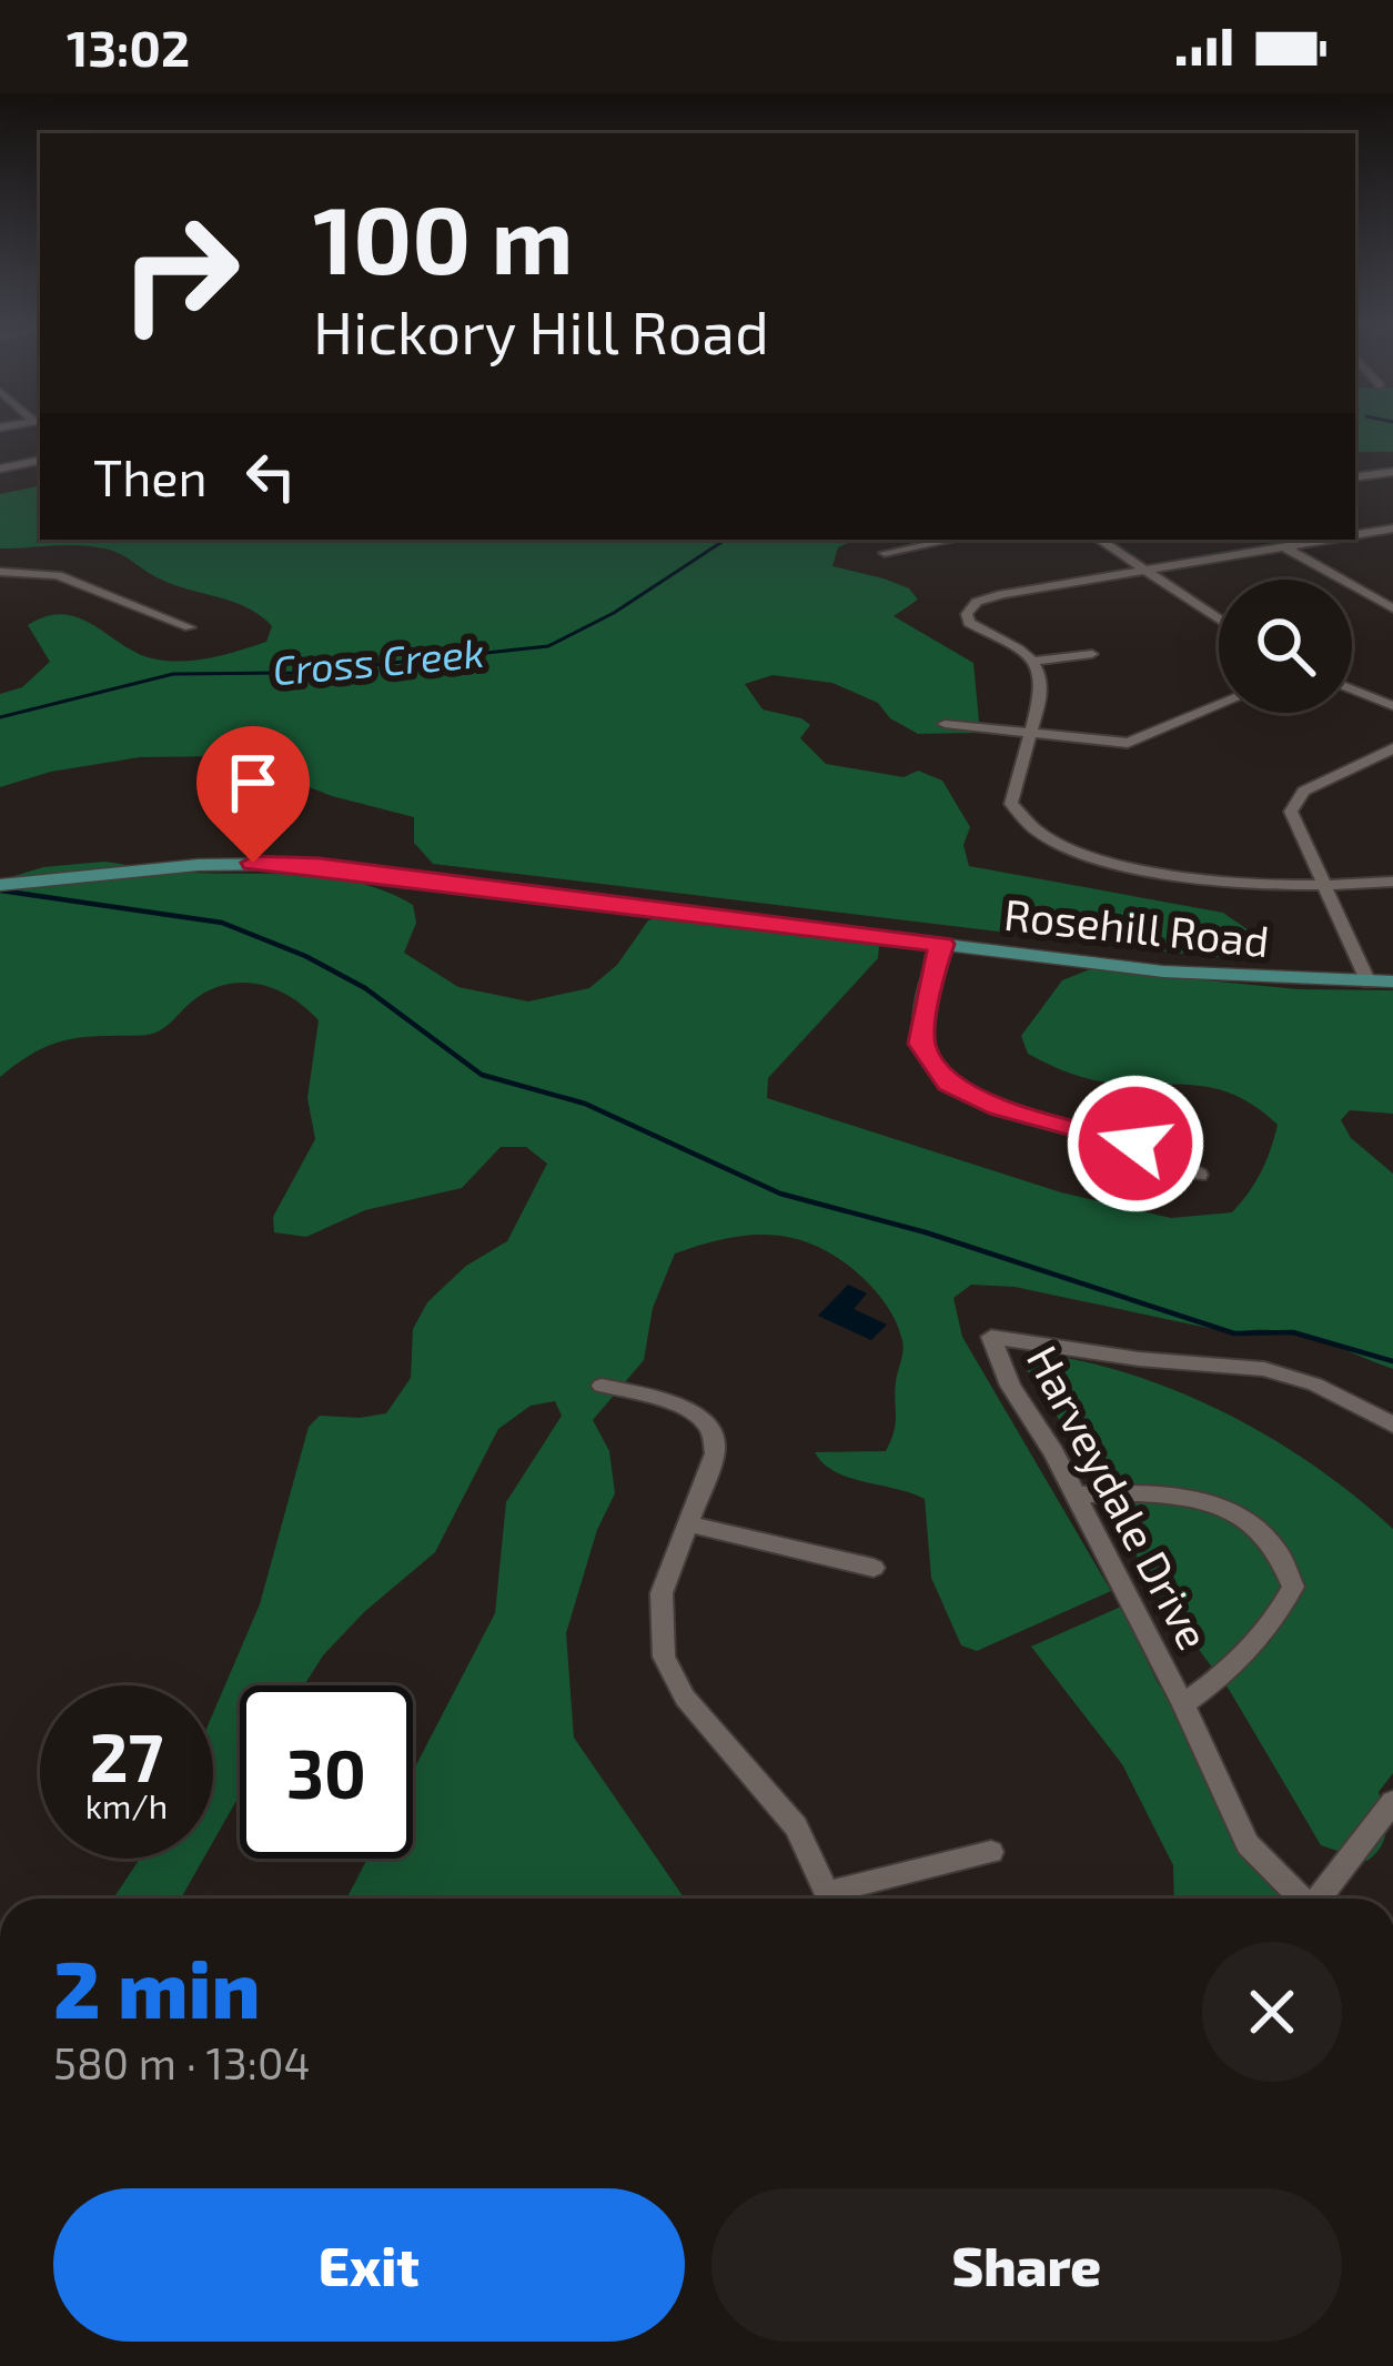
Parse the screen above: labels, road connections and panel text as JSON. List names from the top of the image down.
{
  "streets": {
    "main road": ["Rosehill Road"],
    "street": ["Harveydale Drive"]
  },
  "water": ["Cross Creek"],
  "page": {
    "status": "13:02",
    "turn": ["100 m", "Hickory Hill Road"],
    "then": "Then",
    "speed": "27 km/h",
    "limit": "30",
    "heading": ["2 min", "580 m · 13:04"],
    "buttons": ["Exit", "Share"]
  }
}
